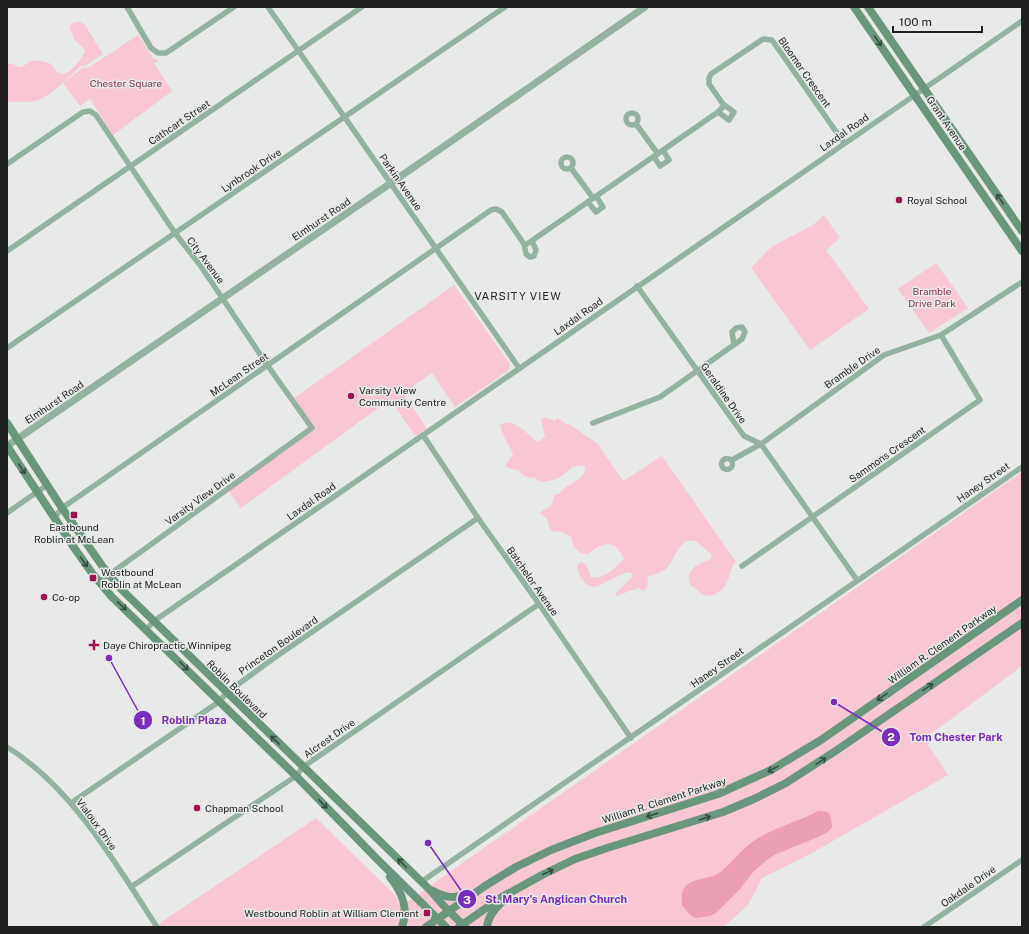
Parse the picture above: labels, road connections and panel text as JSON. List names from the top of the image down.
{
  "streets": {
    "main road": ["Grant Avenue", "William R. Clement Parkway", "Roblin Boulevard"],
    "street": [
      "Bloomer Crescent",
      "Cathcart Street",
      "Laxdal Road",
      "Lynbrook Drive",
      "Parkin Avenue",
      "Elmhurst Road",
      "City Avenue",
      "Bramble Drive",
      "McLean Street",
      "Geraldine Drive",
      "Sammons Crescent",
      "Haney Street",
      "Varsity View Drive",
      "Batchelor Avenue",
      "Princeton Boulevard",
      "Alcrest Drive",
      "Vialoux Drive",
      "Oakdale Drive"
    ]
  },
  "crossings": [
    ["Bloomer Crescent", "Laxdal Road"],
    ["Cathcart Street", "Parkin Avenue"],
    ["Cathcart Street", "City Avenue"],
    ["Grant Avenue", "Laxdal Road"],
    ["Laxdal Road", "Parkin Avenue"],
    ["Laxdal Road", "Geraldine Drive"],
    ["Laxdal Road", "Batchelor Avenue"],
    ["Laxdal Road", "Roblin Boulevard"],
    ["Lynbrook Drive", "Parkin Avenue"],
    ["Lynbrook Drive", "City Avenue"],
    ["Parkin Avenue", "Elmhurst Road"],
    ["Parkin Avenue", "McLean Street"],
    ["Elmhurst Road", "City Avenue"],
    ["Elmhurst Road", "Roblin Boulevard"],
    ["City Avenue", "McLean Street"],
    ["City Avenue", "Varsity View Drive"],
    ["Bramble Drive", "Geraldine Drive"],
    ["Bramble Drive", "Sammons Crescent"],
    ["McLean Street", "Roblin Boulevard"],
    ["Geraldine Drive", "Sammons Crescent"],
    ["Geraldine Drive", "Haney Street"],
    ["Haney Street", "Batchelor Avenue"],
    ["Haney Street", "Roblin Boulevard"],
    ["Varsity View Drive", "Roblin Boulevard"],
    ["Batchelor Avenue", "Princeton Boulevard"],
    ["Batchelor Avenue", "Alcrest Drive"],
    ["William R. Clement Parkway", "Roblin Boulevard"],
    ["Princeton Boulevard", "Roblin Boulevard"],
    ["Princeton Boulevard", "Vialoux Drive"],
    ["Roblin Boulevard", "Alcrest Drive"],
    ["Alcrest Drive", "Vialoux Drive"]
  ],
  "districts": ["VARSITY VIEW"],
  "parks": ["Chester Square", "Bramble Drive Park"],
  "places": {
    "other": [
      "Royal School",
      "Varsity View Community Centre",
      "Co-op",
      "Roblin Plaza",
      "Tom Chester Park",
      "Chapman School",
      "St. Mary's Anglican Church"
    ],
    "transit": ["Eastbound Roblin at McLean", "Westbound Roblin at McLean", "Westbound Roblin at William Clement"],
    "health": ["Daye Chiropractic Winnipeg"]
  },
  "scale_bar": "100 m"
}
